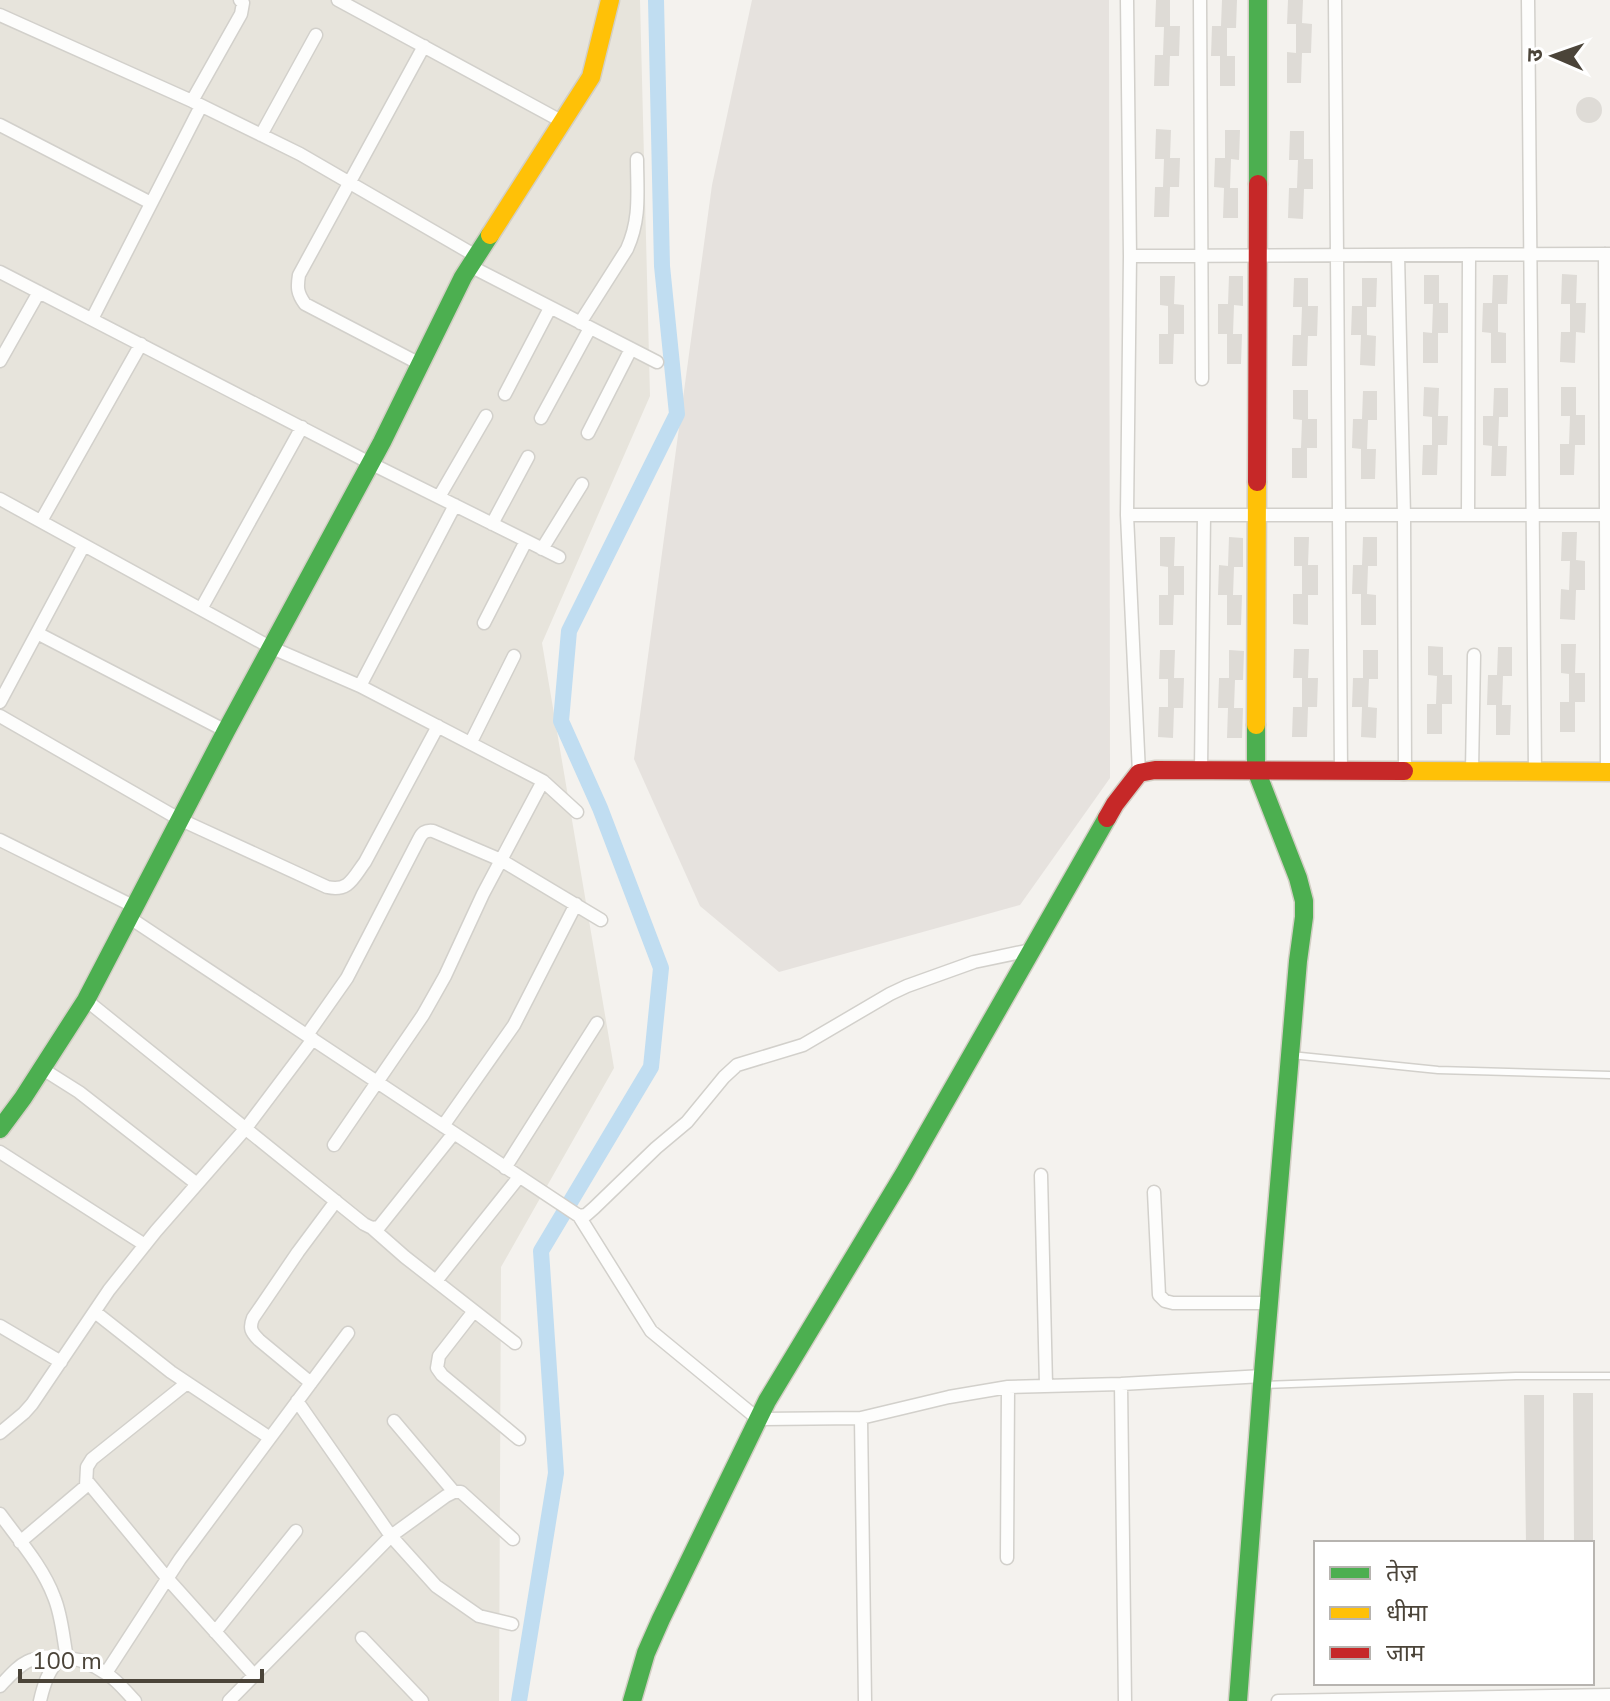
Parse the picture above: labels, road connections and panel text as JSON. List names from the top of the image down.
{
  "legend": ["तेज़", "धीमा", "जाम"],
  "scale_bar": "100 m",
  "north": "left"
}
